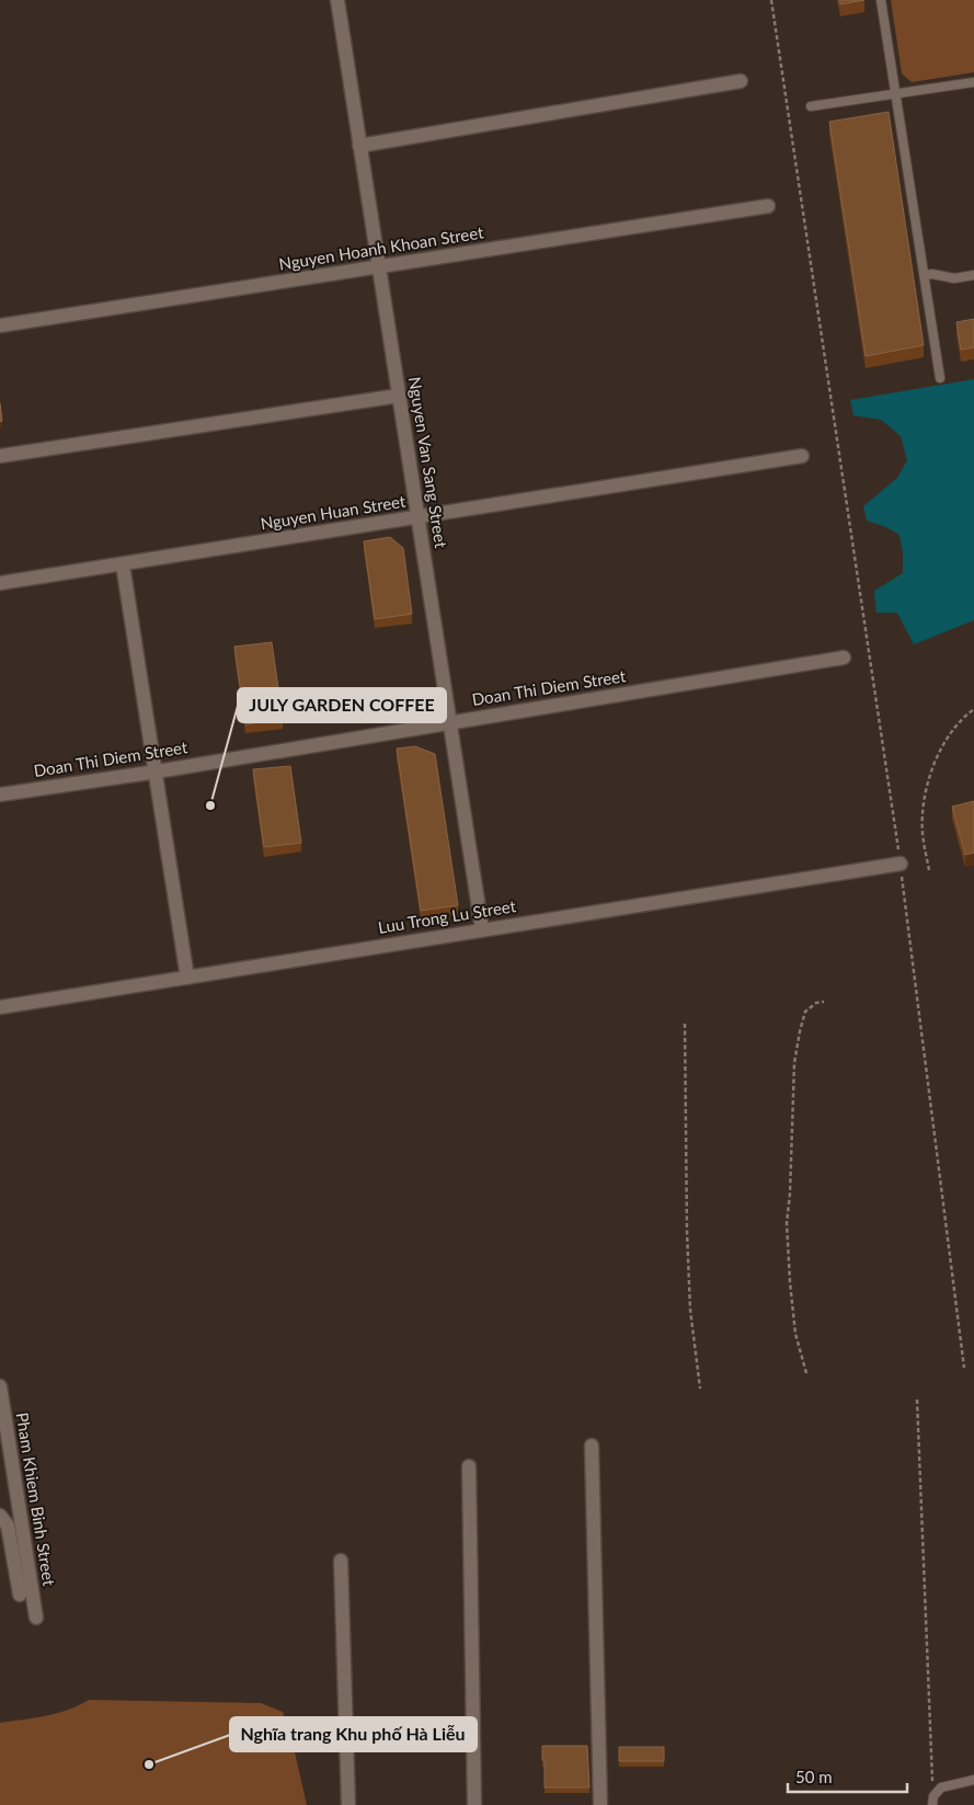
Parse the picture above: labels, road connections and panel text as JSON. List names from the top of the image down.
{
  "streets": {
    "street": [
      "Nguyen Hoanh Khoan Street",
      "Nguyen Van Sang Street",
      "Nguyen Huan Street",
      "Doan Thi Diem Street",
      "Luu Trong Lu Street",
      "Pham Khiem Binh Street"
    ]
  },
  "crossings": [
    ["Nguyen Hoanh Khoan Street", "Nguyen Van Sang Street"],
    ["Nguyen Van Sang Street", "Nguyen Huan Street"],
    ["Nguyen Van Sang Street", "Doan Thi Diem Street"],
    ["Nguyen Van Sang Street", "Luu Trong Lu Street"]
  ],
  "places": ["JULY GARDEN COFFEE", "Nghĩa trang Khu phố Hà Liễu"],
  "scale_bar": "50 m"
}
